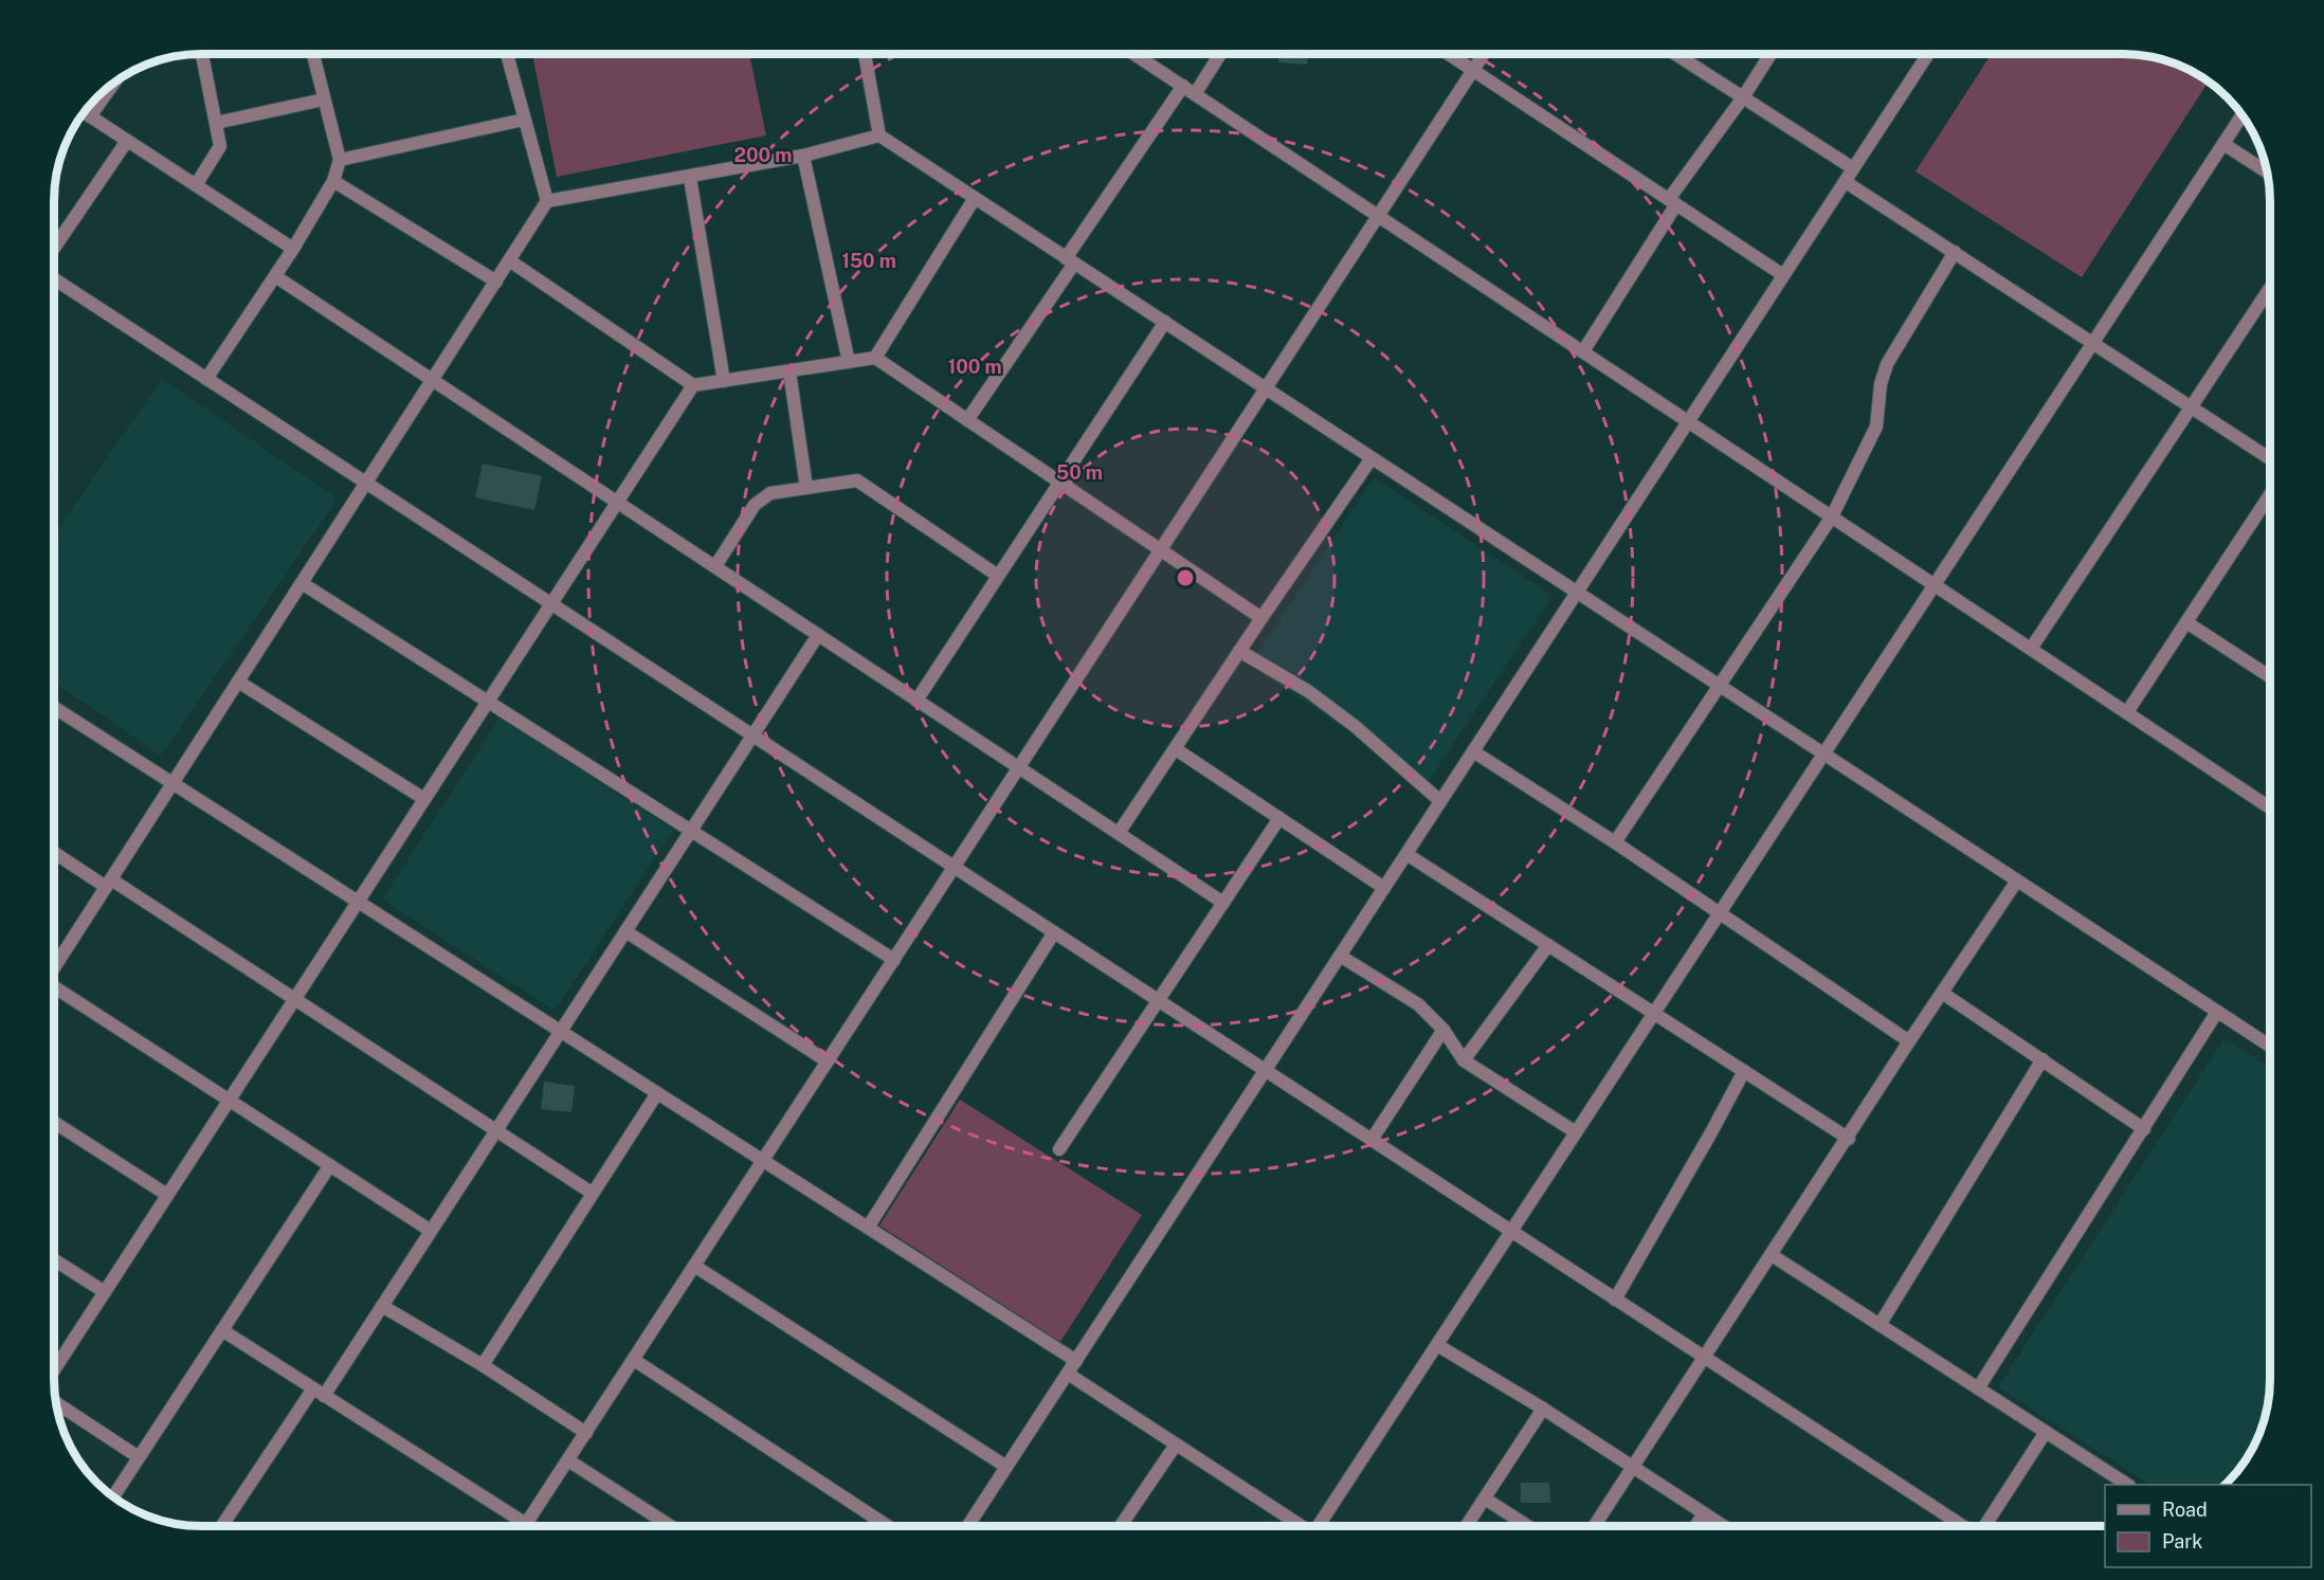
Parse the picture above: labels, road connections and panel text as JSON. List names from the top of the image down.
{
  "legend": ["Road", "Park"],
  "rings": [
    "200 m",
    "150 m",
    "100 m",
    "50 m"
  ]
}
